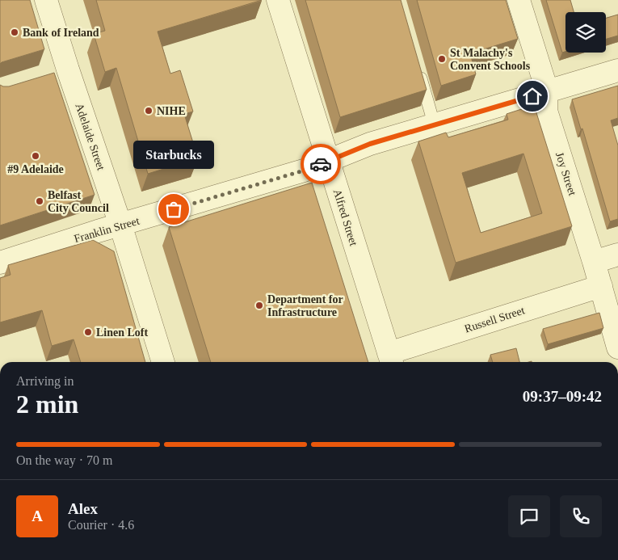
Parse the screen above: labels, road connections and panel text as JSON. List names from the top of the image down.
{
  "streets": {
    "street": [
      "Adelaide Street",
      "Joy Street",
      "Alfred Street",
      "Franklin Street",
      "Russell Street"
    ]
  },
  "crossings": [
    ["Adelaide Street", "Franklin Street"],
    ["Joy Street", "Franklin Street"],
    ["Joy Street", "Russell Street"],
    ["Alfred Street", "Franklin Street"],
    ["Alfred Street", "Russell Street"]
  ],
  "places": [
    "Bank of Ireland",
    "St Malachy's Convent Schools",
    "NIHE",
    "#9 Adelaide",
    "Belfast City Council",
    "Starbucks",
    "Department for Infrastructure",
    "Linen Loft"
  ],
  "page": {
    "bubble": "Starbucks",
    "heading": ["2 min", "Arriving in", "09:37–09:42"],
    "panel": ["Alex", "Courier · 4.6"],
    "bar": "On the way · 70 m",
    "round": "A"
  }
}
